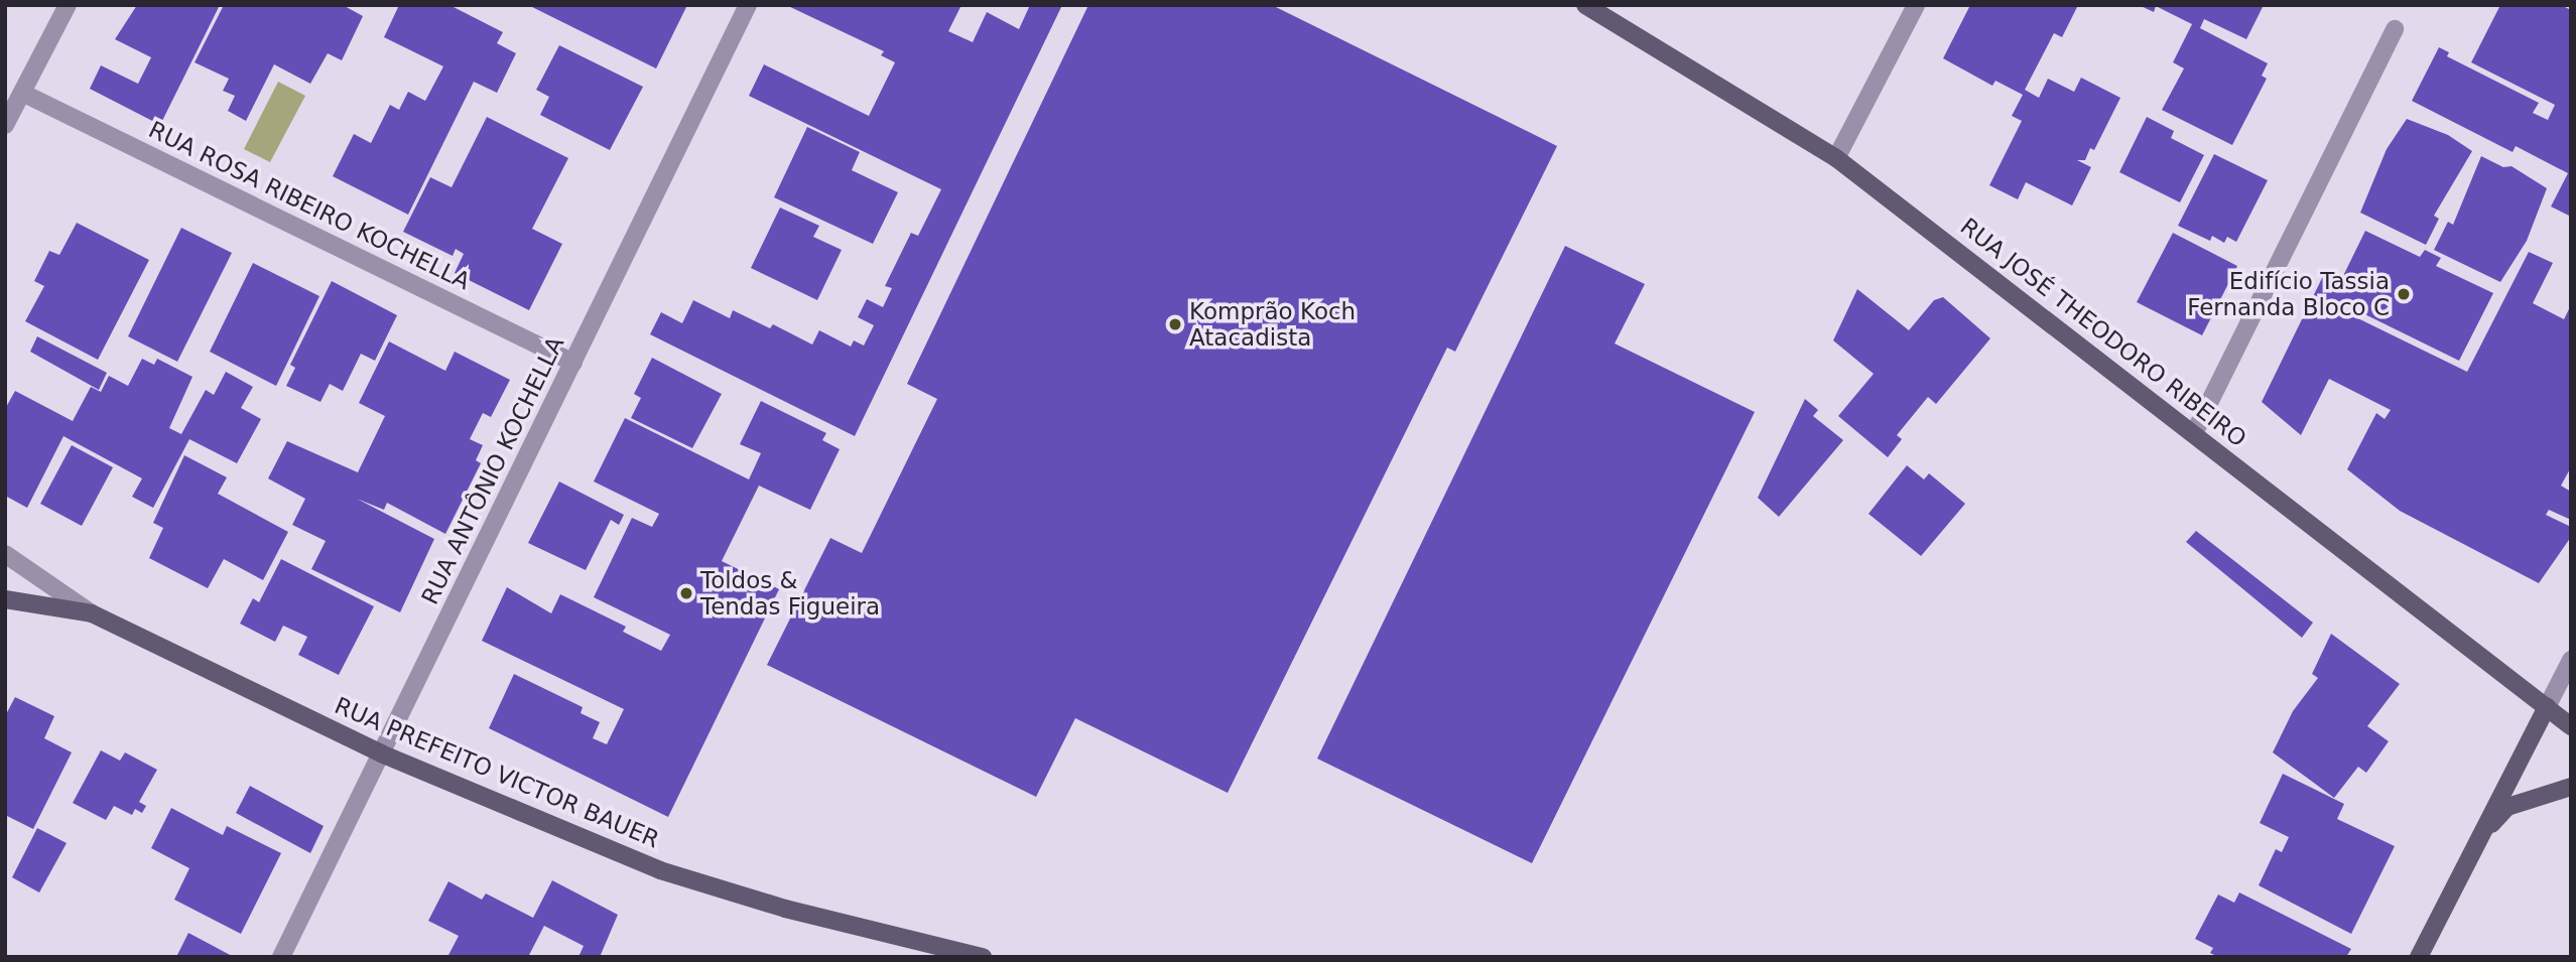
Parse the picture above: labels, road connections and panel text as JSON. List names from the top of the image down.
{
  "streets": {
    "main road": ["RUA JOSÉ THEODORO RIBEIRO", "RUA PREFEITO VICTOR BAUER"],
    "street": ["RUA ROSA RIBEIRO KOCHELLA", "RUA ANTÔNIO KOCHELLA"]
  },
  "crossings": [
    ["RUA ROSA RIBEIRO KOCHELLA", "RUA ANTÔNIO KOCHELLA"],
    ["RUA ANTÔNIO KOCHELLA", "RUA PREFEITO VICTOR BAUER"]
  ],
  "places": ["Edifício Tassia Fernanda Bloco C", "Komprão Koch Atacadista", "Toldos & Tendas Figueira"]
}
